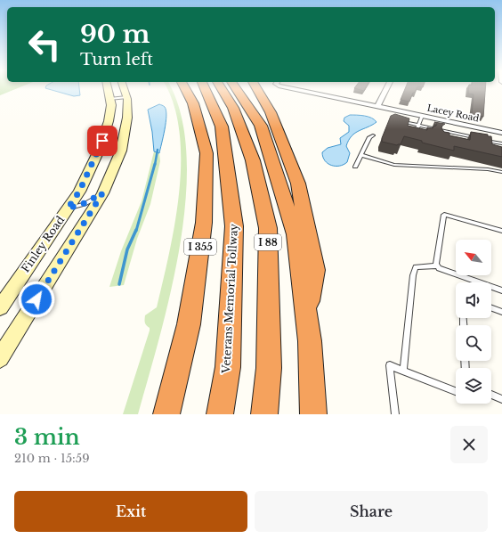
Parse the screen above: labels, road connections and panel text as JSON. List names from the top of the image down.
{
  "streets": {
    "highway": ["I 88", "I 355", "Veterans Memorial Tollway"],
    "main road": ["Finley Road"],
    "street": ["Lacey Road"]
  },
  "north": "top left",
  "page": {
    "turn": ["90 m", "Turn left"],
    "heading": ["3 min", "210 m · 15:59"],
    "buttons": ["Exit", "Share"]
  }
}
